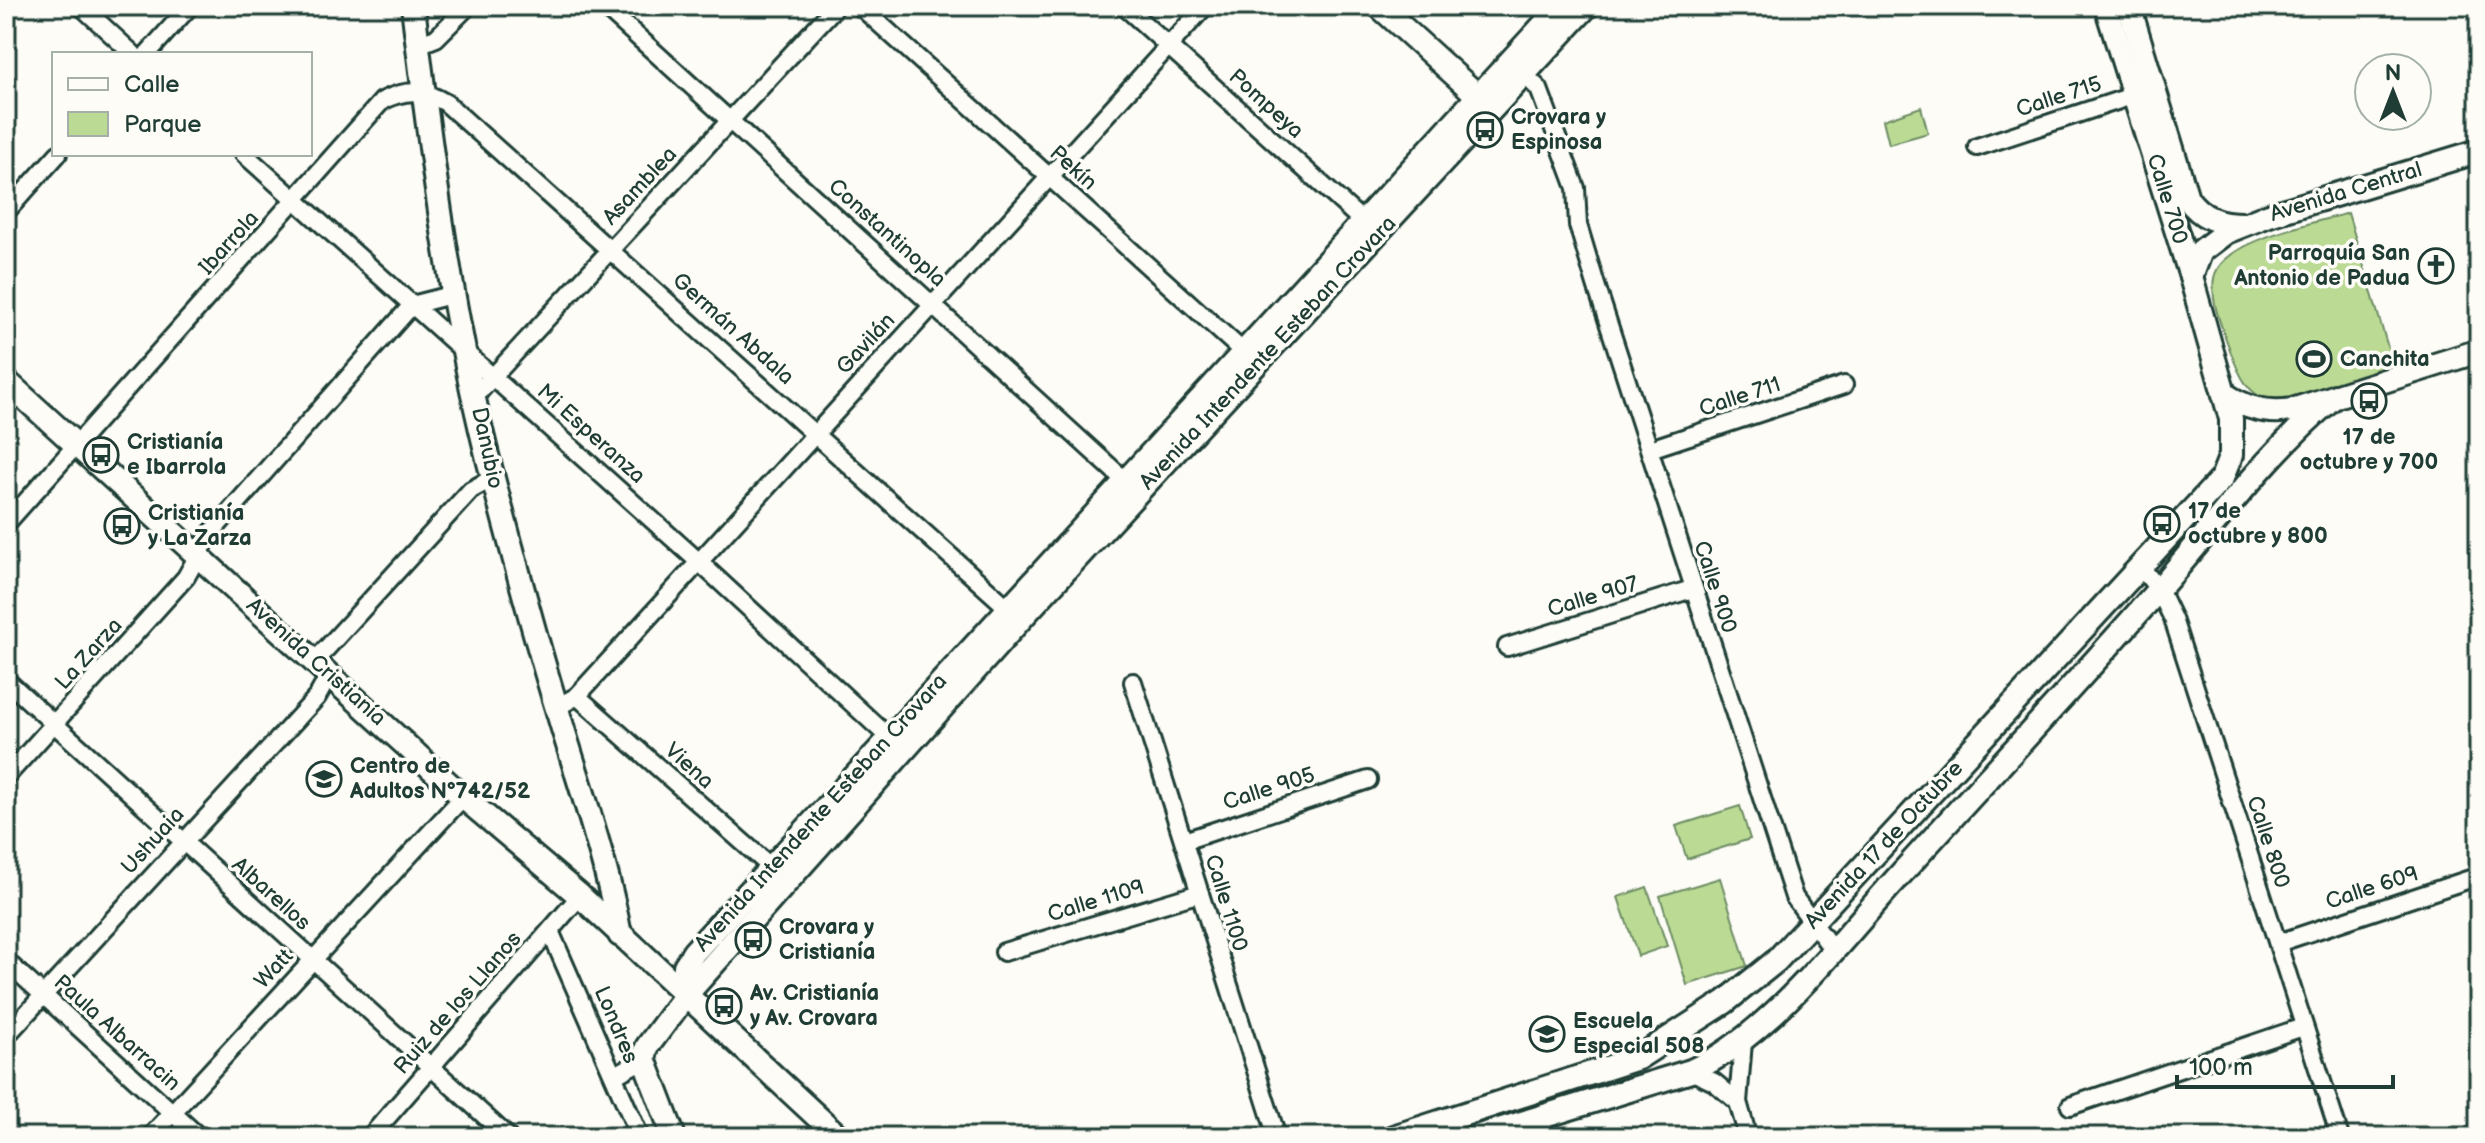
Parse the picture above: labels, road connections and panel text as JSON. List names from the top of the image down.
{
  "streets": {
    "main road": [
      "Avenida Central",
      "Calle 700",
      "Avenida Intendente Esteban Crovara",
      "Danubio",
      "Avenida Cristianía",
      "Avenida 17 de Octubre"
    ],
    "street": [
      "Calle 715",
      "Pompeya",
      "Pekín",
      "Asamblea",
      "Constantinopla",
      "Ibarrola",
      "Germán Abdala",
      "Gavilán",
      "Calle 711",
      "Mi Esperanza",
      "Calle 900",
      "Calle 907",
      "La Zarza",
      "Viena",
      "Calle 905",
      "Ushuaia",
      "Calle 800",
      "Calle 609",
      "Albarellos",
      "Calle 1109",
      "Calle 1100",
      "Watt",
      "Ruiz de los Llanos",
      "Londres",
      "Paula Albarracin"
    ]
  },
  "crossings": [
    ["Calle 715", "Calle 700"],
    ["Pompeya", "Gavilán"],
    ["Pompeya", "Avenida Intendente Esteban Crovara"],
    ["Pekín", "Gavilán"],
    ["Pekín", "Avenida Intendente Esteban Crovara"],
    ["Asamblea", "Constantinopla"],
    ["Asamblea", "Germán Abdala"],
    ["Asamblea", "Mi Esperanza"],
    ["Asamblea", "Danubio"],
    ["Avenida Central", "Calle 700"],
    ["Calle 700", "Avenida 17 de Octubre"],
    ["Constantinopla", "Gavilán"],
    ["Constantinopla", "Avenida Intendente Esteban Crovara"],
    ["Ibarrola", "Germán Abdala"],
    ["Ibarrola", "Mi Esperanza"],
    ["Ibarrola", "Danubio"],
    ["Ibarrola", "Avenida Cristianía"],
    ["Germán Abdala", "Gavilán"],
    ["Germán Abdala", "Avenida Intendente Esteban Crovara"],
    ["Germán Abdala", "Danubio"],
    ["Gavilán", "Mi Esperanza"],
    ["Gavilán", "Danubio"],
    ["Gavilán", "Viena"],
    ["Avenida Intendente Esteban Crovara", "Mi Esperanza"],
    ["Avenida Intendente Esteban Crovara", "Calle 900"],
    ["Avenida Intendente Esteban Crovara", "Avenida Cristianía"],
    ["Avenida Intendente Esteban Crovara", "Viena"],
    ["Calle 711", "Calle 900"],
    ["Mi Esperanza", "Danubio"],
    ["Danubio", "Avenida Cristianía"],
    ["Calle 900", "Calle 907"],
    ["Calle 900", "Avenida 17 de Octubre"],
    ["La Zarza", "Avenida Cristianía"],
    ["La Zarza", "Albarellos"],
    ["Avenida Cristianía", "Ushuaia"],
    ["Avenida Cristianía", "Watt"],
    ["Avenida Cristianía", "Ruiz de los Llanos"],
    ["Calle 905", "Calle 1100"],
    ["Ushuaia", "Albarellos"],
    ["Ushuaia", "Paula Albarracin"],
    ["Calle 800", "Avenida 17 de Octubre"],
    ["Calle 800", "Calle 609"],
    ["Albarellos", "Watt"],
    ["Albarellos", "Ruiz de los Llanos"],
    ["Calle 1109", "Calle 1100"],
    ["Watt", "Paula Albarracin"],
    ["Ruiz de los Llanos", "Londres"]
  ],
  "places": {
    "bus stop": [
      "Crovara y Espinosa",
      "17 de octubre y 700",
      "Cristianía e Ibarrola",
      "17 de octubre y 800",
      "Cristianía y La Zarza",
      "Crovara y Cristianía",
      "Av. Cristianía y Av. Crovara"
    ],
    "church": ["Parroquía San Antonio de Padua"],
    "sports": ["Canchita"],
    "school or university": ["Centro de Adultos Nº742/52", "Escuela Especial 508"]
  },
  "legend": ["Calle", "Parque"],
  "scale_bar": "100 m",
  "north": "top"
}
